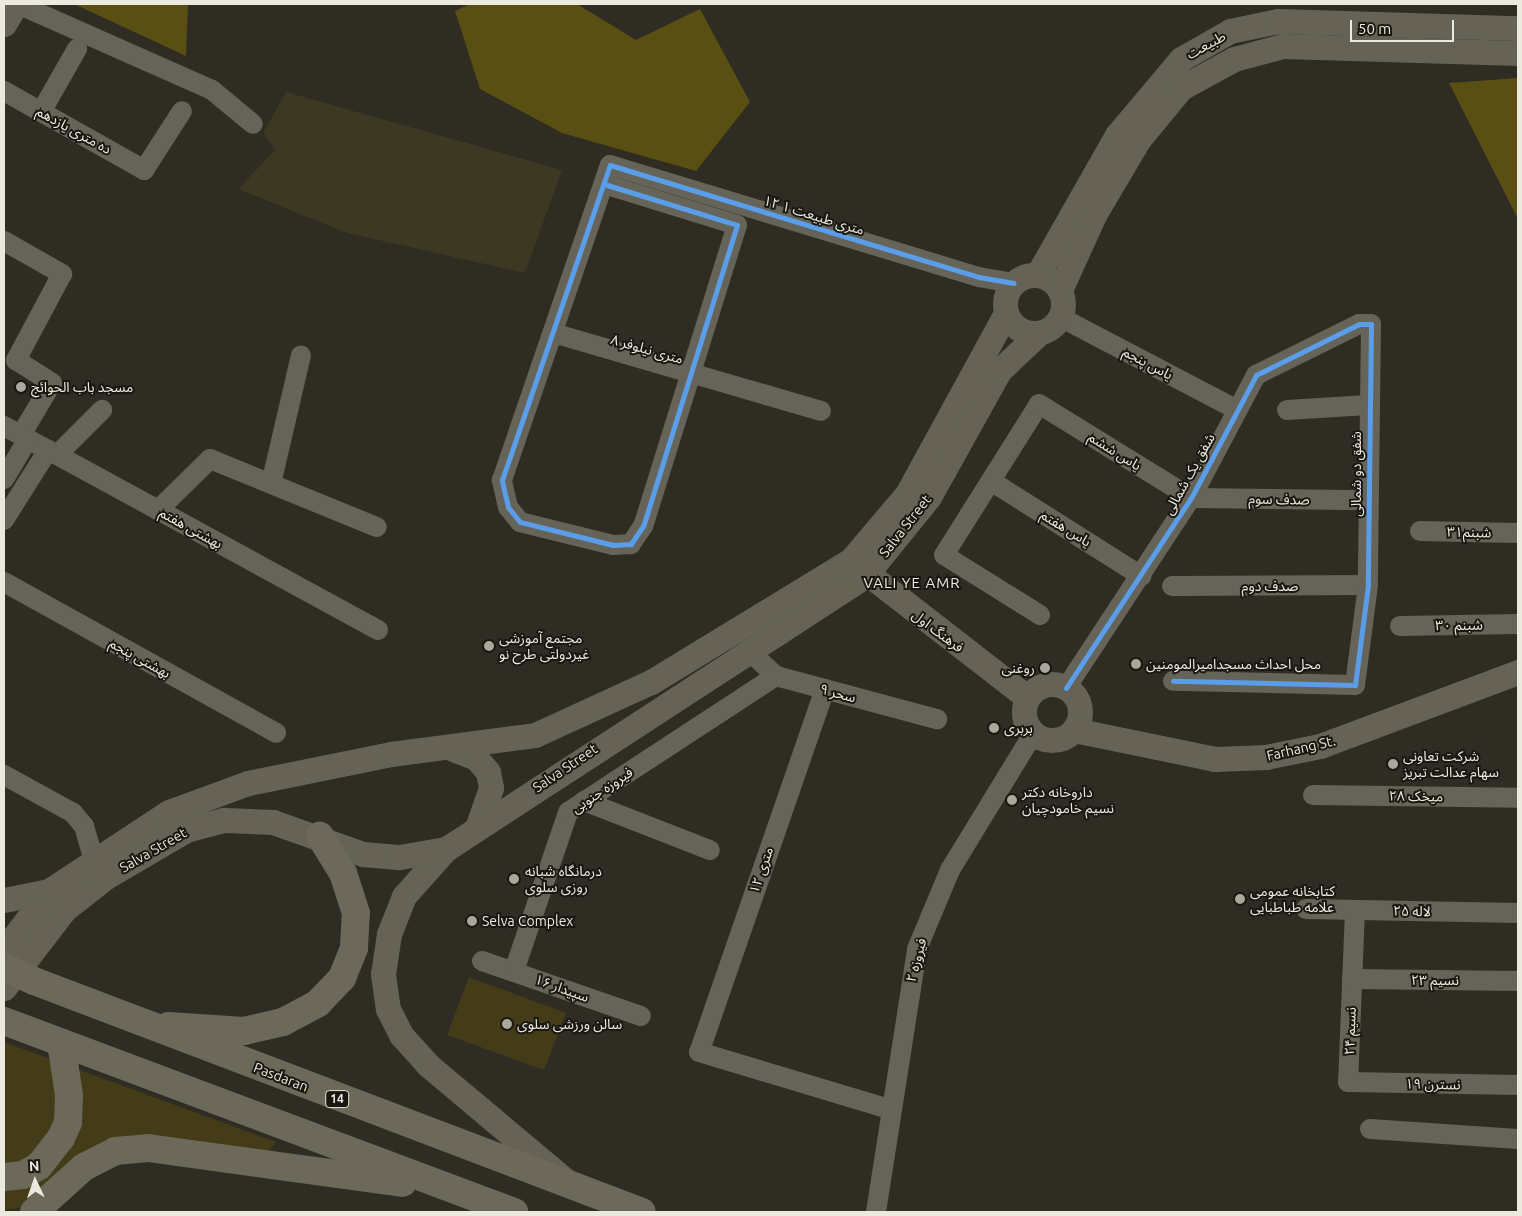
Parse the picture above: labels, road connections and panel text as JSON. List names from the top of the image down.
{
  "streets": {
    "highway": ["Pasdaran", "14"],
    "main road": [
      "طبیعت",
      "Salva Street",
      "فرهنگ اول",
      "Farhang St."
    ],
    "street": [
      "ده متری یازدهم",
      "۱۲ متری طبیعت ۱",
      "۸ متری نیلوفر",
      "یاس پنجم",
      "یاس ششم",
      "شفق یک شمالی",
      "شفق دو شمالی",
      "صدف سوم",
      "بهشتی هفتم",
      "یاس هفتم",
      "شبنم۳۱",
      "صدف دوم",
      "شبنم ۳۰",
      "بهشتی پنجم",
      "سحر ۹",
      "فیروزه جنوبی",
      "میخک ۲۸",
      "۱۲ متری",
      "لاله ۲۵",
      "فیروزه ٢",
      "نسیم ۲۳",
      "سپیدار ۱۶",
      "نسیم ۲۴",
      "نسترن ۱۹"
    ]
  },
  "crossings": [
    ["طبیعت", "۱۲ متری طبیعت ۱"],
    ["طبیعت", "یاس پنجم"],
    ["طبیعت", "Salva Street"],
    ["۱۲ متری طبیعت ۱", "یاس پنجم"],
    ["۱۲ متری طبیعت ۱", "Salva Street"],
    ["یاس پنجم", "شفق یک شمالی"],
    ["یاس پنجم", "Salva Street"],
    ["یاس ششم", "شفق یک شمالی"],
    ["یاس ششم", "صدف سوم"],
    ["یاس ششم", "یاس هفتم"],
    ["شفق یک شمالی", "شفق دو شمالی"],
    ["شفق یک شمالی", "صدف سوم"],
    ["شفق یک شمالی", "یاس هفتم"],
    ["شفق یک شمالی", "فرهنگ اول"],
    ["شفق یک شمالی", "Farhang St."],
    ["شفق یک شمالی", "فیروزه ٢"],
    ["شفق دو شمالی", "صدف سوم"],
    ["شفق دو شمالی", "صدف دوم"],
    ["Salva Street", "فرهنگ اول"],
    ["Salva Street", "سحر ۹"],
    ["فرهنگ اول", "Farhang St."],
    ["فرهنگ اول", "فیروزه ٢"],
    ["سحر ۹", "فیروزه جنوبی"],
    ["سحر ۹", "۱۲ متری"],
    ["Farhang St.", "فیروزه ٢"],
    ["فیروزه جنوبی", "سپیدار ۱۶"],
    ["۱۲ متری", "فیروزه ٢"],
    ["لاله ۲۵", "نسیم ۲۴"],
    ["نسیم ۲۳", "نسیم ۲۴"],
    ["نسیم ۲۴", "نسترن ۱۹"]
  ],
  "districts": ["VALI YE AMR"],
  "places": [
    "مسجد باب الحوائج",
    "مجتمع آموزشی غیردولتی طرح نو",
    "محل احداث مسجدامیرالمومنین",
    "روغنی",
    "بربری",
    "شرکت تعاونی سهام عدالت تبریز",
    "داروخانه دکتر نسیم خامودچیان",
    "درمانگاه شبانه روزی سلوی",
    "کتابخانه عمومی علامه طباطبایی",
    "Selva Complex",
    "سالن ورزشی سلوی"
  ],
  "scale_bar": "50 m",
  "north": "top"
}
